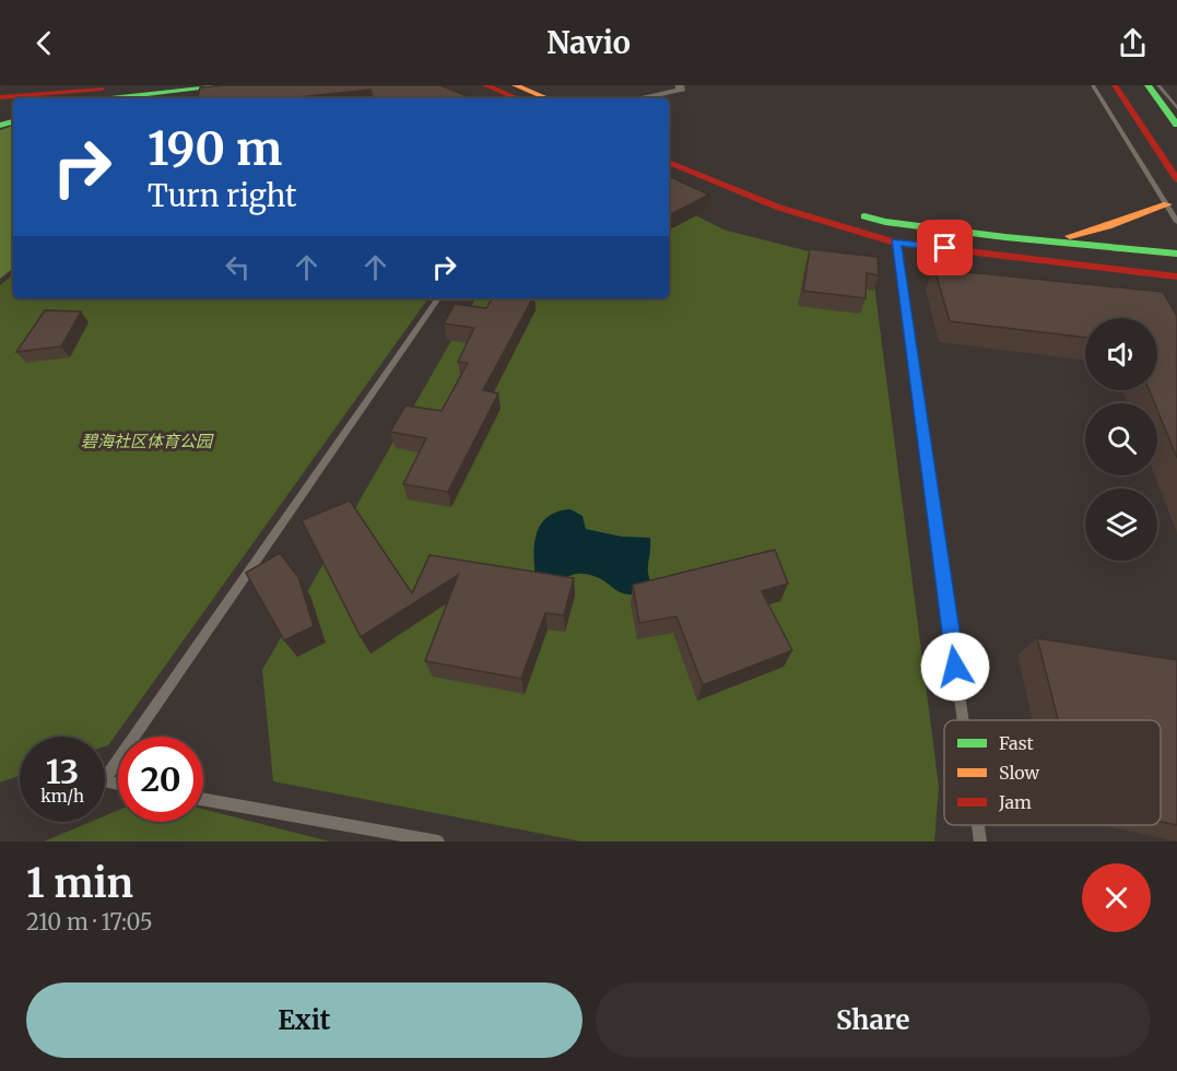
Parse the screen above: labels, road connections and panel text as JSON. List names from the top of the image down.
{
  "parks": ["碧海社区体育公园"],
  "legend": ["Fast", "Slow", "Jam"],
  "page": {
    "header": "Navio",
    "turn": ["190 m", "Turn right"],
    "speed": "13 km/h",
    "limit": "20",
    "heading": ["1 min", "210 m · 17:05"],
    "buttons": ["Exit", "Share"]
  }
}
